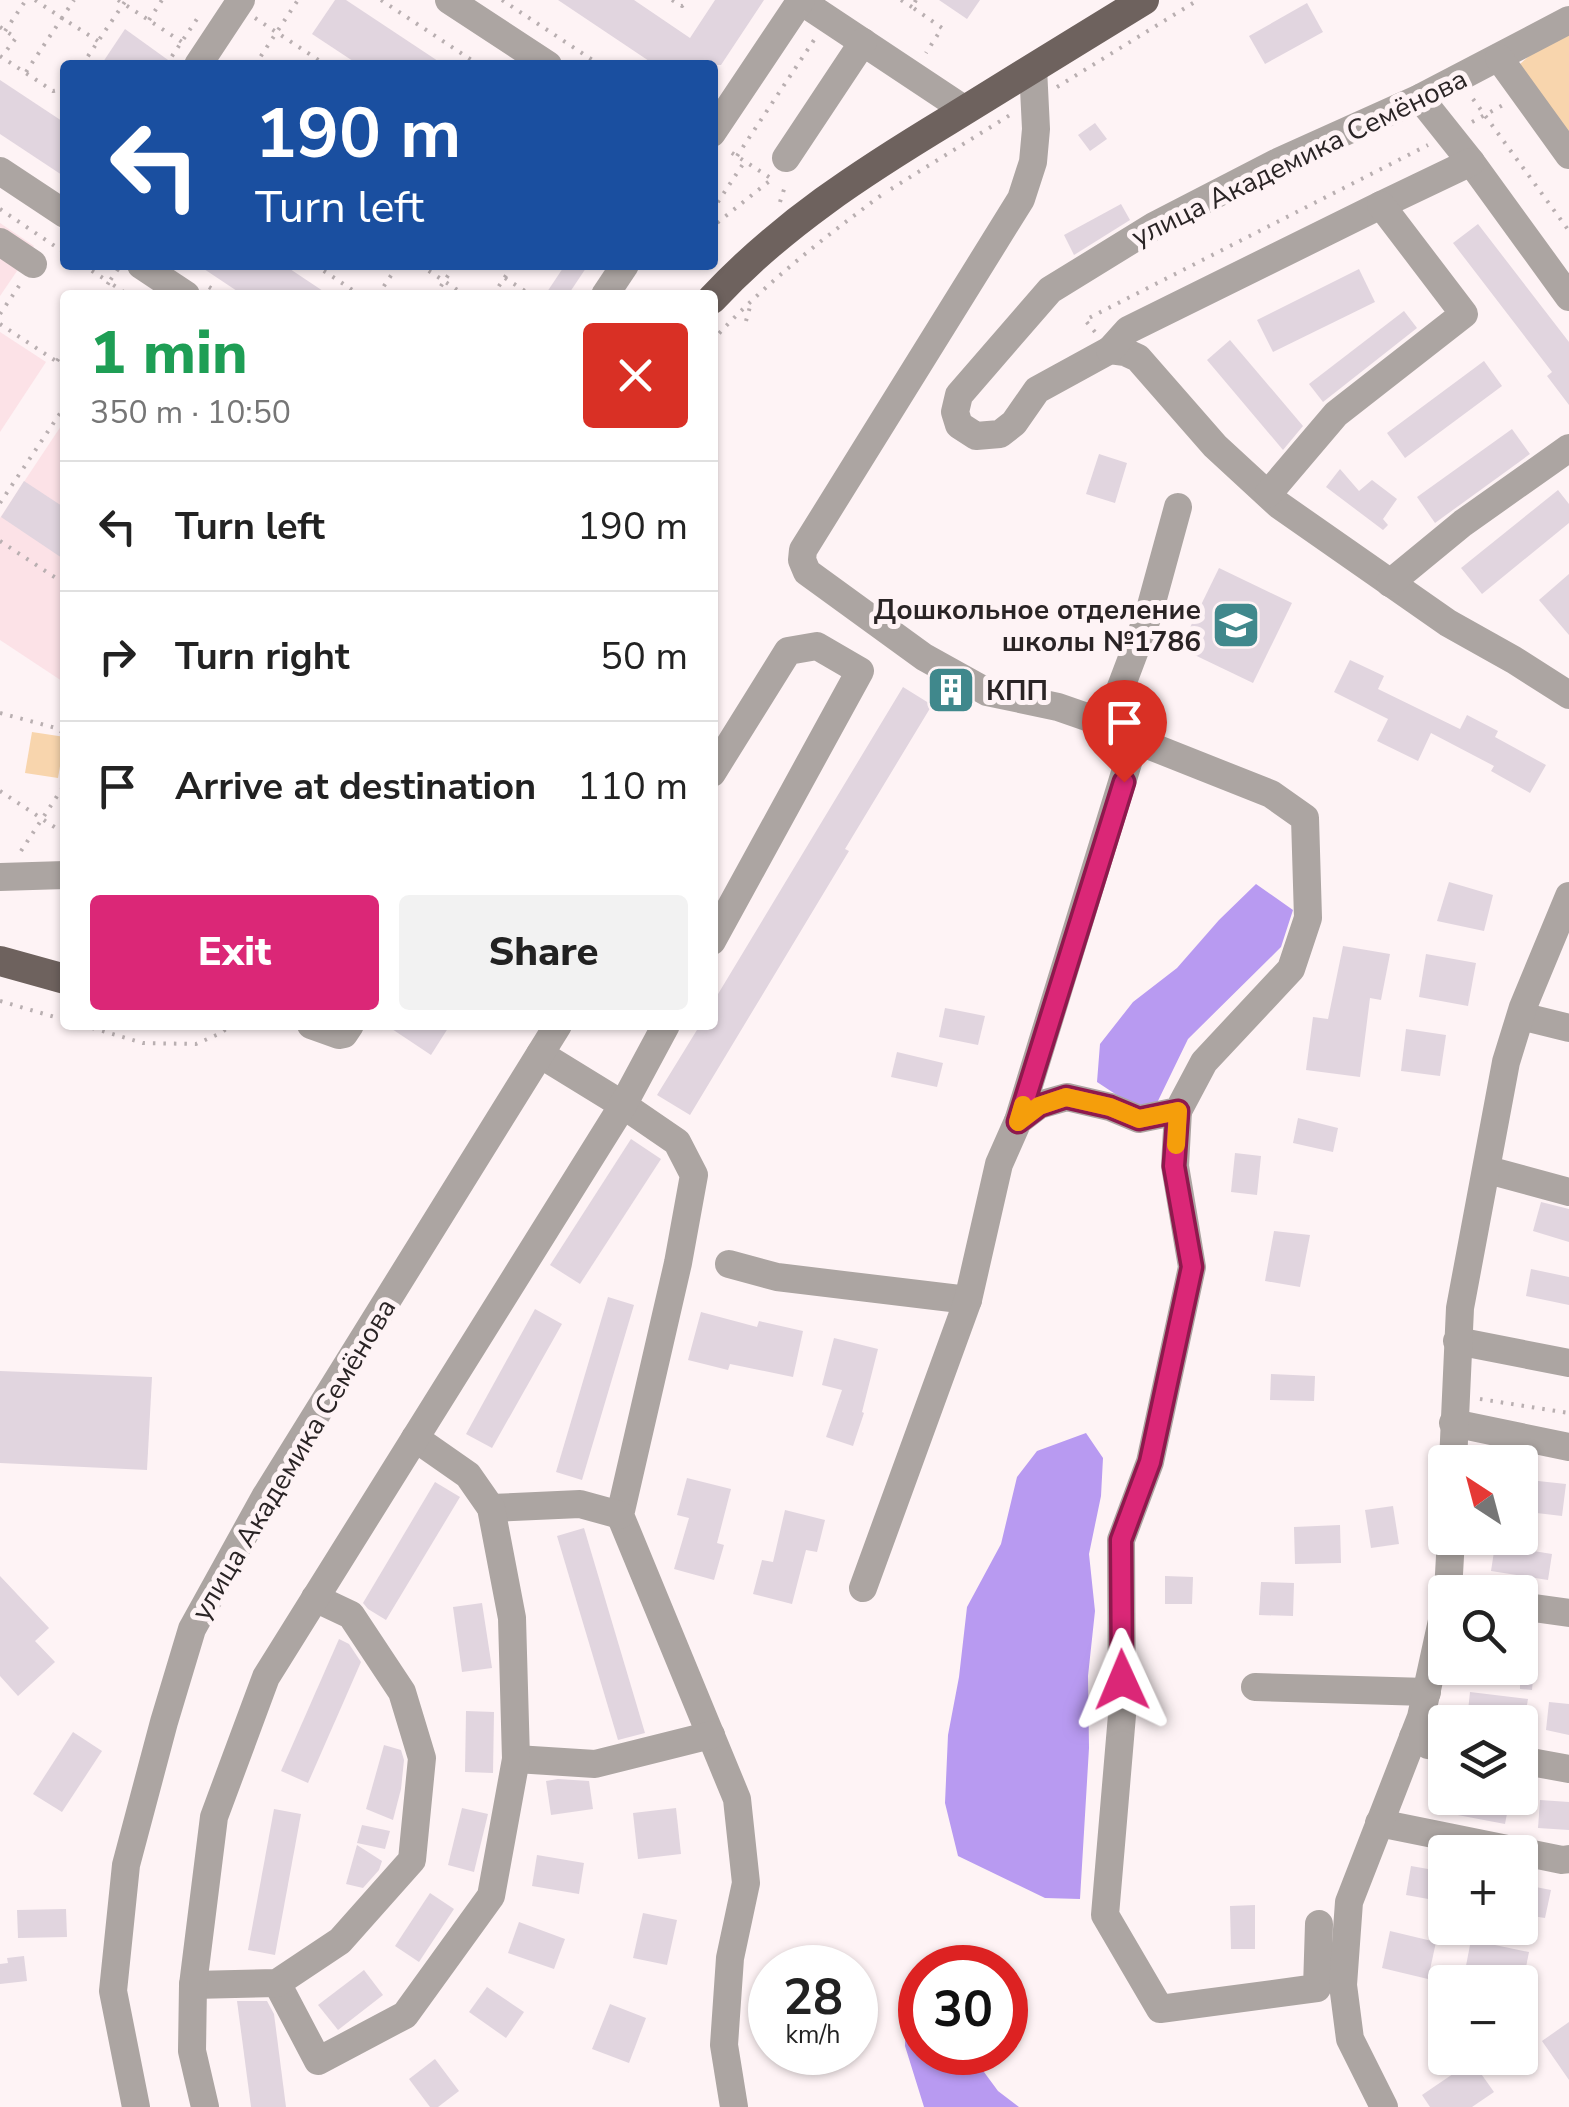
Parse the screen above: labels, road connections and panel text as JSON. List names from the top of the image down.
{
  "streets": {
    "street": ["улица Академика Семёнова"]
  },
  "places": {
    "school or university": ["Дошкольное отделение школы №1786"],
    "building": ["КПП"]
  },
  "north": "top left",
  "page": {
    "turn": ["190 m", "Turn left"],
    "heading": ["1 min", "350 m · 10:50"],
    "list": [
      {
        "name": "Turn left",
        "value": "190 m"
      },
      {
        "name": "Turn right",
        "value": "50 m"
      },
      {
        "name": "Arrive at destination",
        "value": "110 m"
      }
    ],
    "buttons": ["Exit", "Share"],
    "map_buttons": ["+", "−"],
    "speed": "28 km/h",
    "limit": "30"
  }
}
